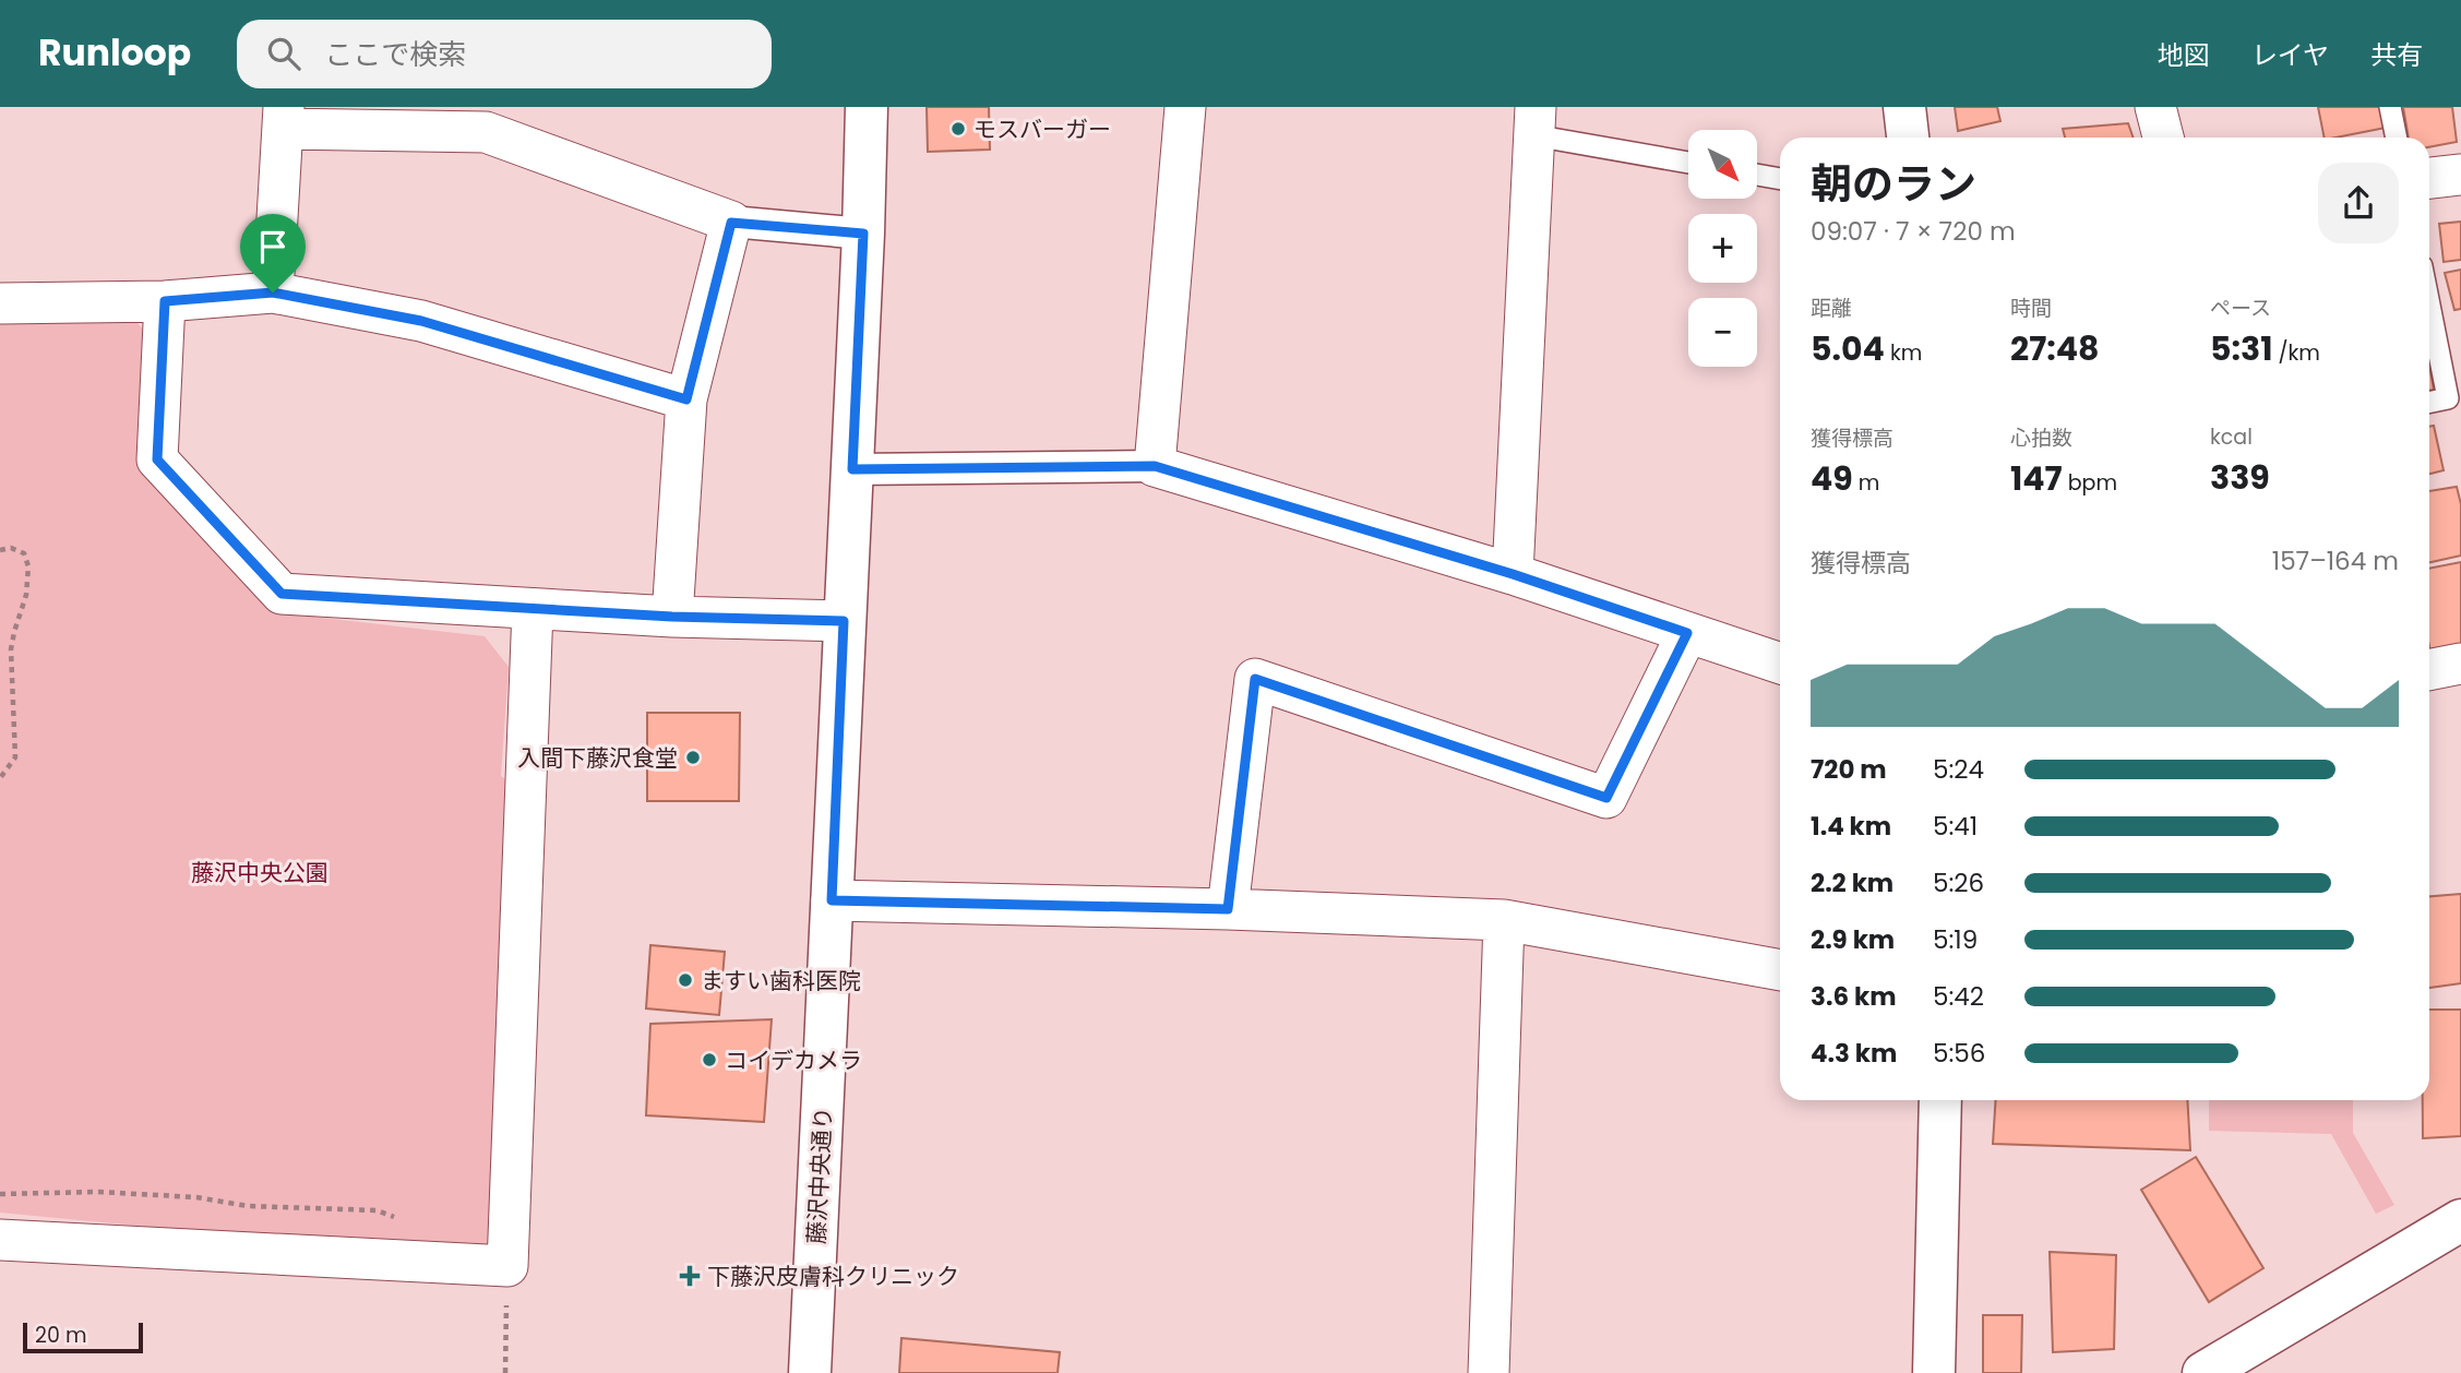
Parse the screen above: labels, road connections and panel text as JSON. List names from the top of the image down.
{
  "streets": {
    "street": ["藤沢中央通り"]
  },
  "parks": ["藤沢中央公園"],
  "places": {
    "other": [
      "モスバーガー",
      "入間下藤沢食堂",
      "ますい歯科医院",
      "コイデカメラ"
    ],
    "health": ["下藤沢皮膚科クリニック"]
  },
  "scale_bar": "20 m",
  "north": "bottom right",
  "page": {
    "header": "Runloop",
    "search": "ここで検索",
    "nav": ["地図", "レイヤ", "共有"],
    "map_buttons": ["+", "−"],
    "heading": ["朝のラン", "09:07 · 7 × 720 m"],
    "stats": [
      ["距離", "5.04 km"],
      ["時間", "27:48"],
      ["ペース", "5:31 /km"],
      ["獲得標高", "49 m"],
      ["心拍数", "147 bpm"],
      ["kcal", "339"]
    ],
    "chart": ["獲得標高", "157–164 m"],
    "list": [
      {
        "name": "720 m",
        "note": "5:24"
      },
      {
        "name": "1.4 km",
        "note": "5:41"
      },
      {
        "name": "2.2 km",
        "note": "5:26"
      },
      {
        "name": "2.9 km",
        "note": "5:19"
      },
      {
        "name": "3.6 km",
        "note": "5:42"
      },
      {
        "name": "4.3 km",
        "note": "5:56"
      }
    ],
    "scale": "20 m"
  }
}
